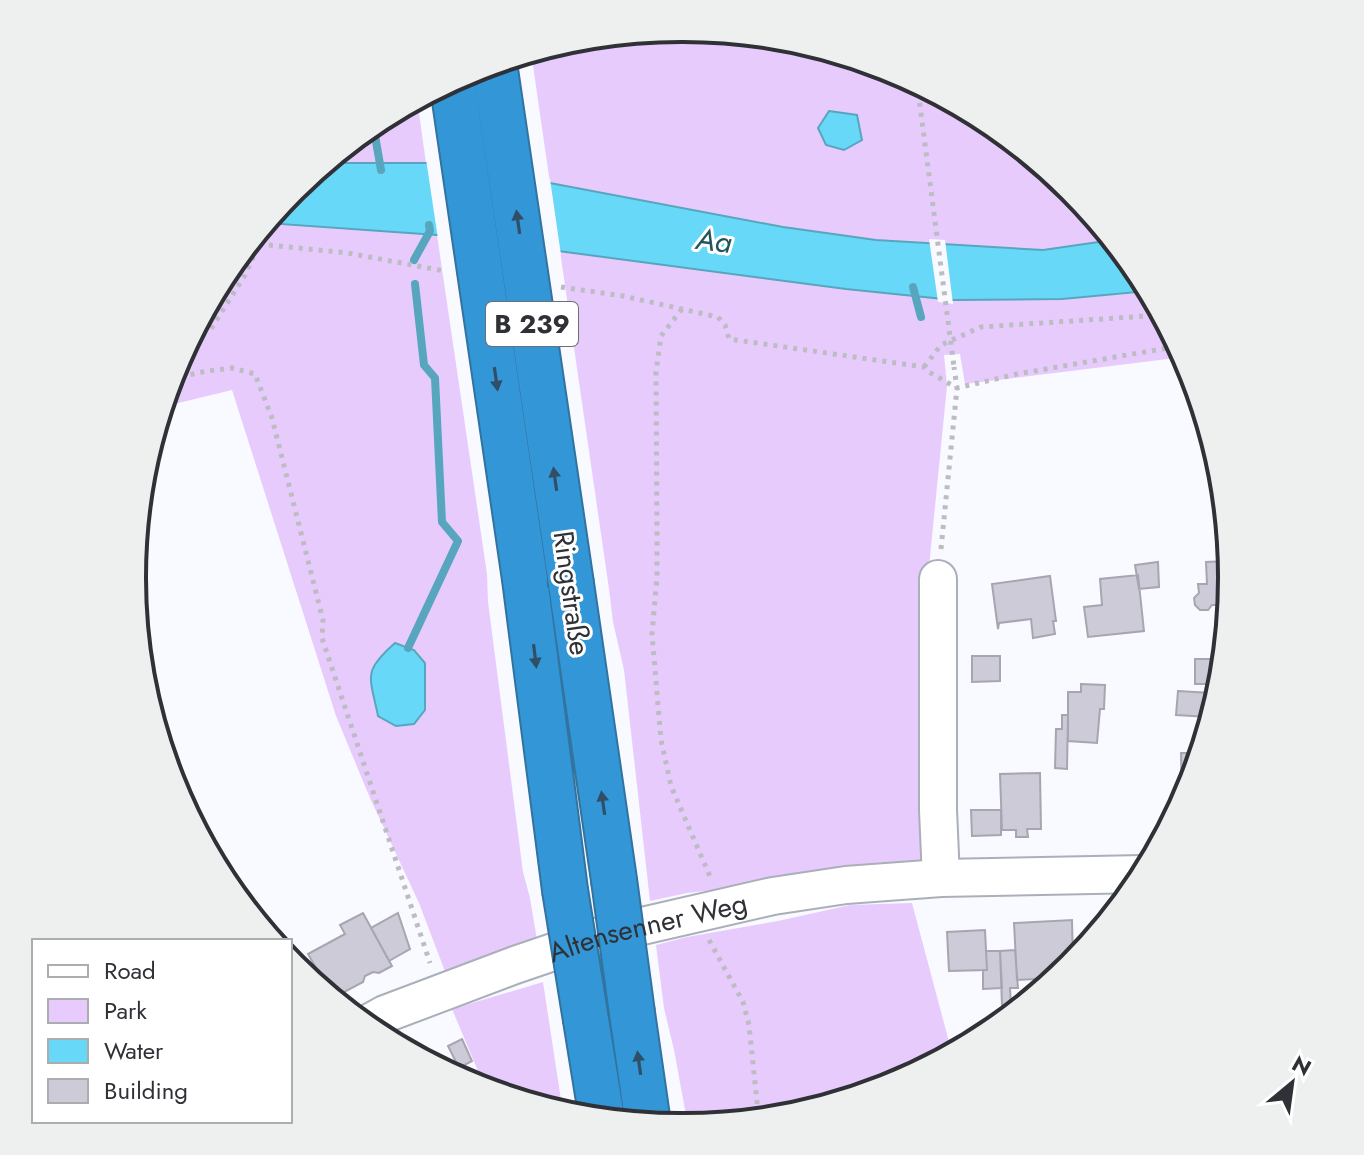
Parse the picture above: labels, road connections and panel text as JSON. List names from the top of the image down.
{
  "streets": {
    "highway": ["B 239", "Ringstraße"],
    "street": ["Altensenner Weg"]
  },
  "water": ["Aa"],
  "legend": [
    "Road",
    "Park",
    "Water",
    "Building"
  ],
  "north": "top right"
}
